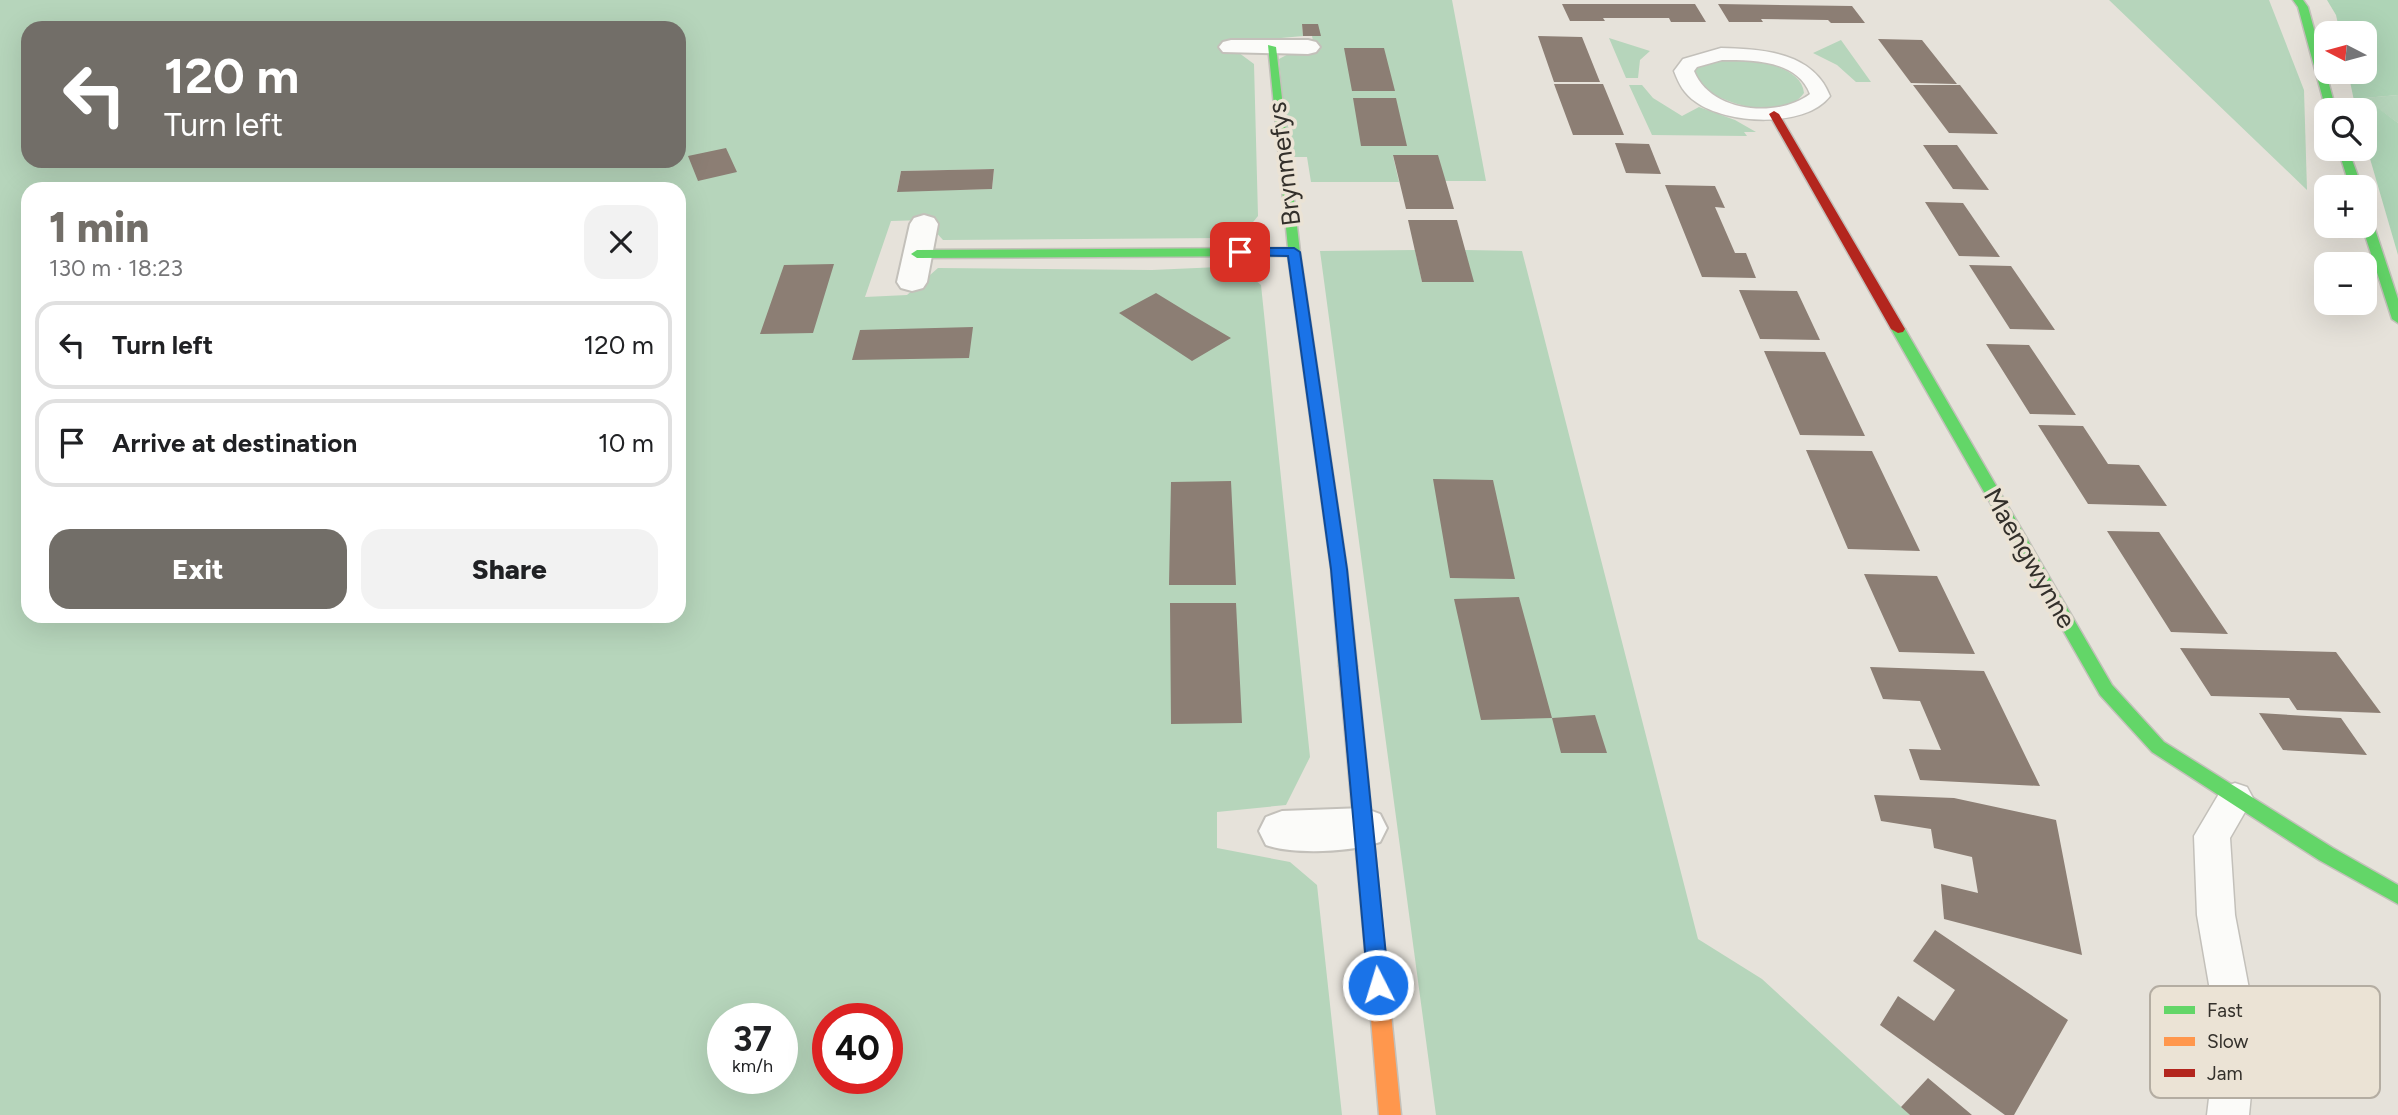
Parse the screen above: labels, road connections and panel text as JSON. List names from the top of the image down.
{
  "streets": {
    "street": ["Brynmefys", "Maengwynne"]
  },
  "legend": ["Fast", "Slow", "Jam"],
  "north": "left",
  "page": {
    "map_buttons": ["+", "−"],
    "turn": ["120 m", "Turn left"],
    "heading": ["1 min", "130 m · 18:23"],
    "list": [
      {
        "name": "Turn left",
        "value": "120 m"
      },
      {
        "name": "Arrive at destination",
        "value": "10 m"
      }
    ],
    "buttons": ["Exit", "Share"],
    "speed": "37 km/h",
    "limit": "40"
  }
}
